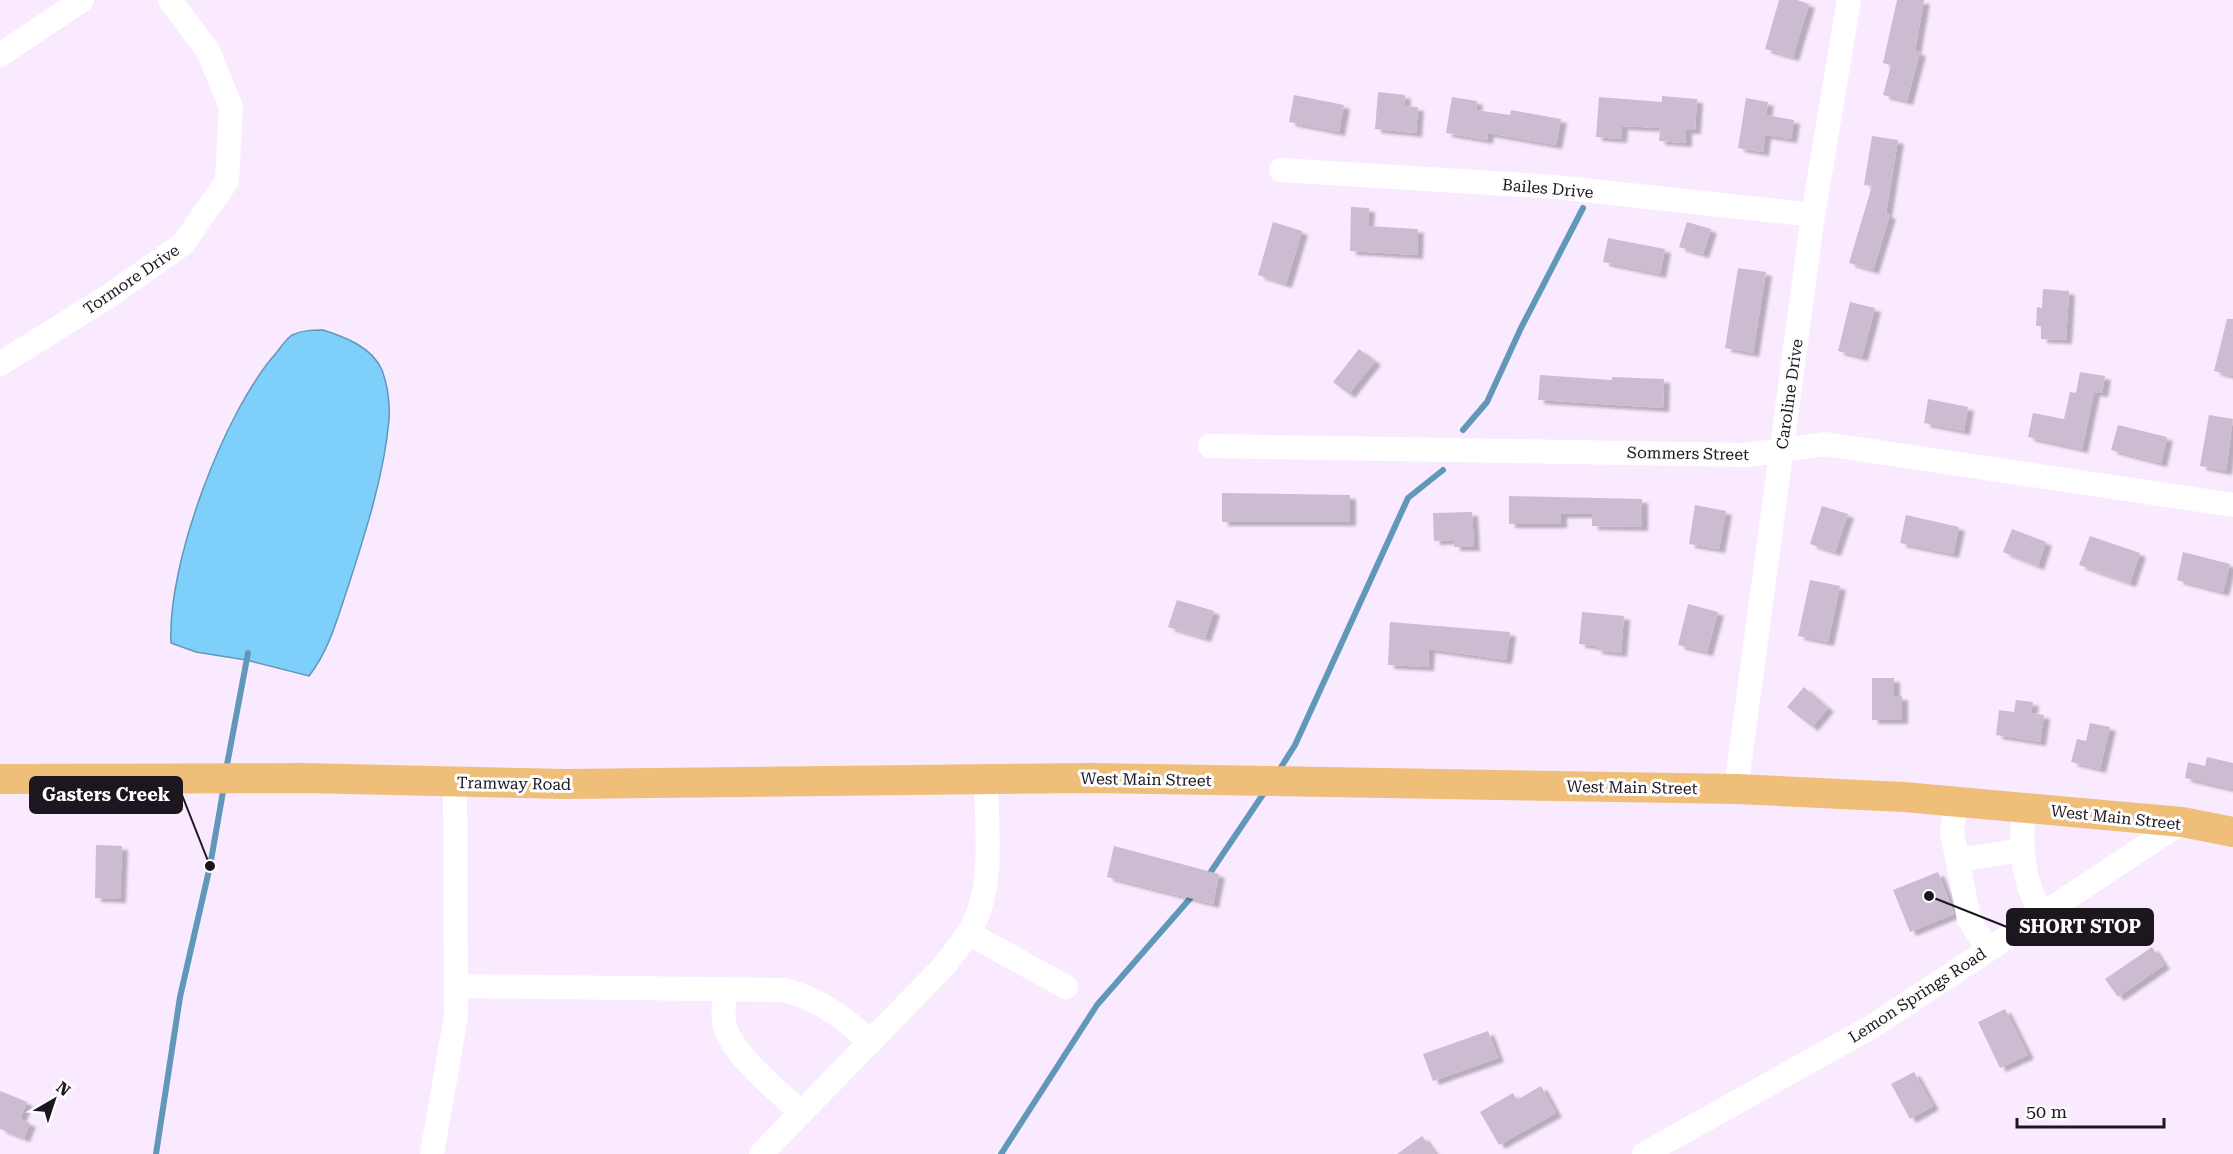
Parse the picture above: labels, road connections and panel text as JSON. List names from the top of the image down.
{
  "streets": {
    "main road": ["West Main Street", "Tramway Road"],
    "street": [
      "Bailes Drive",
      "Tormore Drive",
      "Caroline Drive",
      "Sommers Street",
      "Lemon Springs Road"
    ]
  },
  "crossings": [
    ["Bailes Drive", "Caroline Drive"],
    ["Caroline Drive", "Sommers Street"],
    ["Caroline Drive", "West Main Street"],
    ["West Main Street", "Tramway Road"],
    ["West Main Street", "Lemon Springs Road"]
  ],
  "places": ["Gasters Creek", "SHORT STOP"],
  "scale_bar": "50 m",
  "north": "top right"
}
